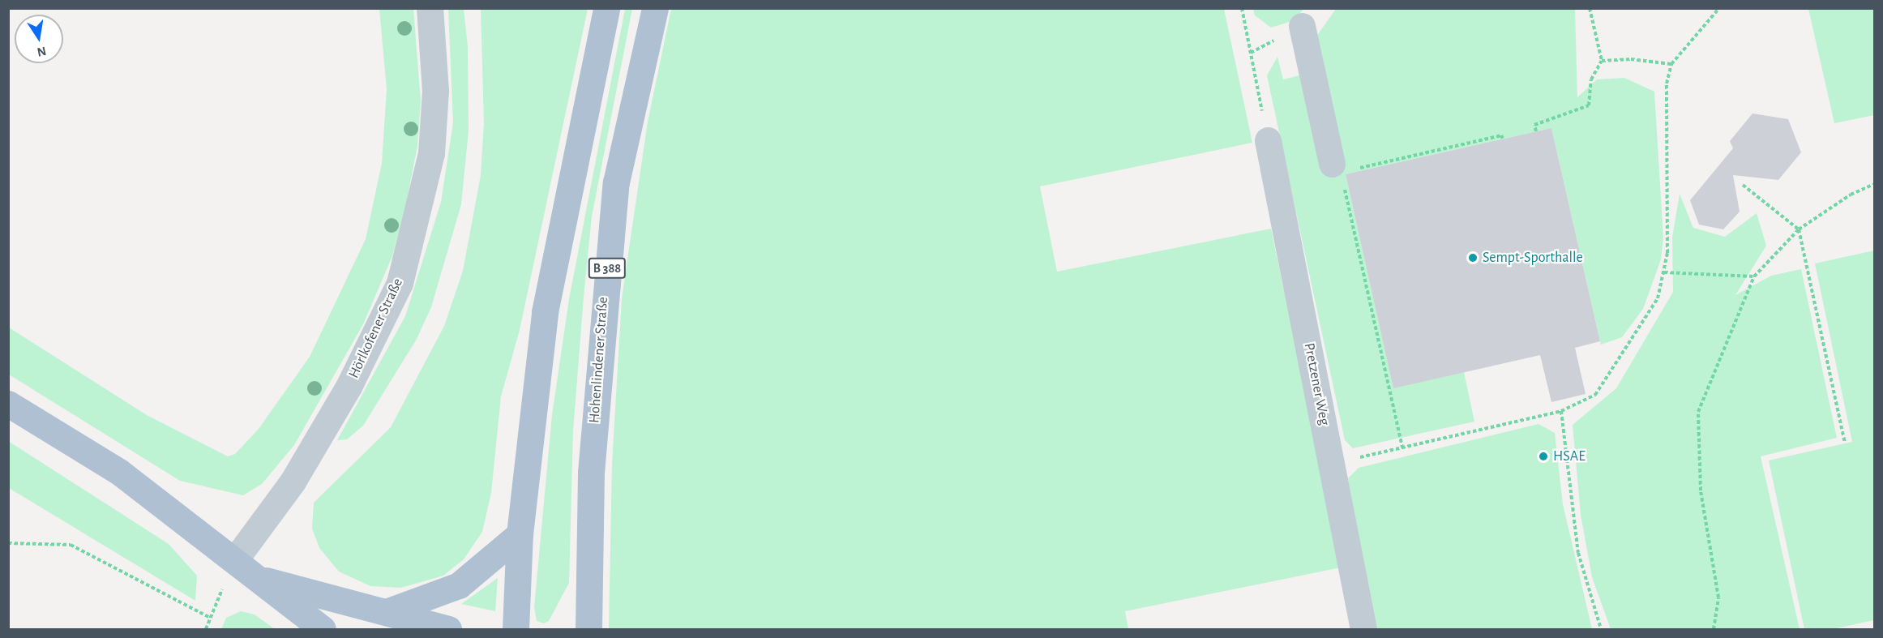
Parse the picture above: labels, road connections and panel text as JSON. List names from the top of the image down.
{
  "streets": {
    "main road": ["B 388", "Hohenlindener Straße"],
    "street": ["Hörlkofener Straße", "Pretzener Weg"]
  },
  "places": ["Sempt-Sporthalle", "HSAE"],
  "north": "bottom"
}
